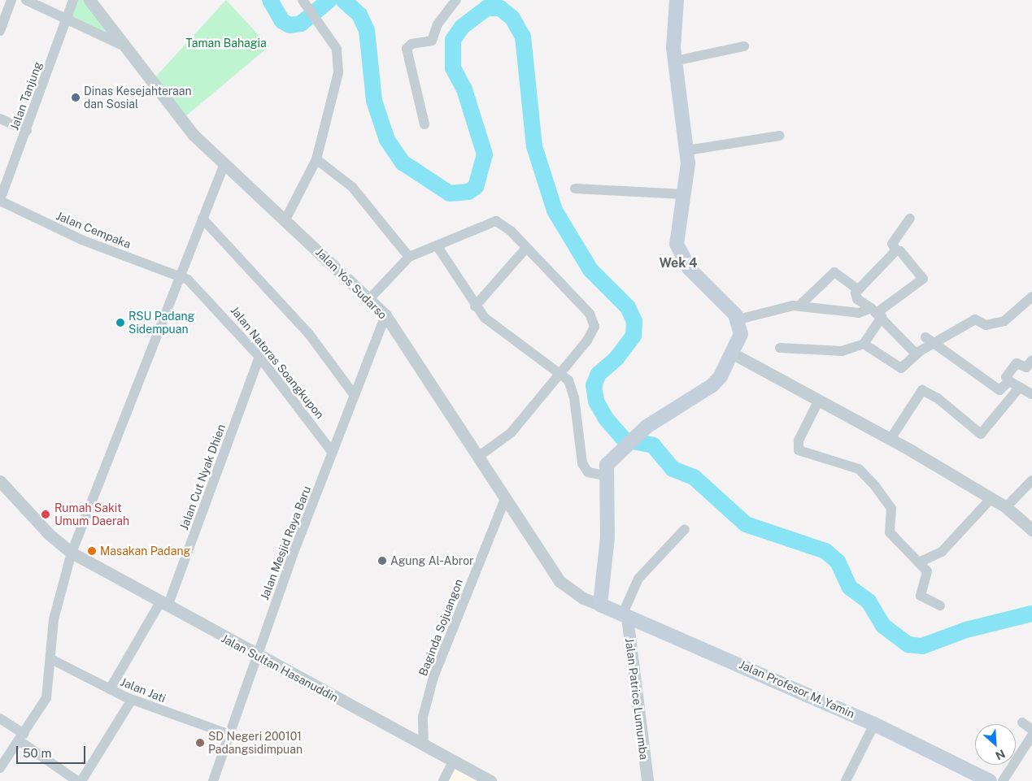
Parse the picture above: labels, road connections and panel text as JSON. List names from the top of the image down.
{
  "streets": {
    "main road": ["Jalan Profesor M. Yamin"],
    "street": [
      "Jalan Tanjung",
      "Jalan Cempaka",
      "Jalan Yos Sudarso",
      "Jalan Natoras Soangkupon",
      "Jalan Cut Nyak Dhien",
      "Jalan Mesjid Raya Baru",
      "Baginda Sojuangon",
      "Jalan Sultan Hasanuddin",
      "Jalan Jati",
      "Jalan Patrice Lumumba"
    ]
  },
  "crossings": [
    ["Jalan Tanjung", "Jalan Cempaka"],
    ["Jalan Cempaka", "Jalan Natoras Soangkupon"],
    ["Jalan Yos Sudarso", "Jalan Mesjid Raya Baru"],
    ["Jalan Yos Sudarso", "Baginda Sojuangon"],
    ["Jalan Yos Sudarso", "Jalan Profesor M. Yamin"],
    ["Jalan Natoras Soangkupon", "Jalan Cut Nyak Dhien"],
    ["Jalan Natoras Soangkupon", "Jalan Mesjid Raya Baru"],
    ["Jalan Cut Nyak Dhien", "Jalan Sultan Hasanuddin"],
    ["Jalan Cut Nyak Dhien", "Jalan Jati"],
    ["Jalan Mesjid Raya Baru", "Jalan Sultan Hasanuddin"],
    ["Jalan Mesjid Raya Baru", "Jalan Jati"],
    ["Baginda Sojuangon", "Jalan Sultan Hasanuddin"],
    ["Jalan Profesor M. Yamin", "Jalan Patrice Lumumba"]
  ],
  "districts": ["Wek 4"],
  "parks": ["Taman Bahagia"],
  "places": [
    "Dinas Kesejahteraan dan Sosial",
    "RSU Padang Sidempuan",
    "Rumah Sakit Umum Daerah",
    "Masakan Padang",
    "Agung Al-Abror",
    "SD Negeri 200101 Padangsidimpuan"
  ],
  "scale_bar": "50 m",
  "north": "bottom right"
}
